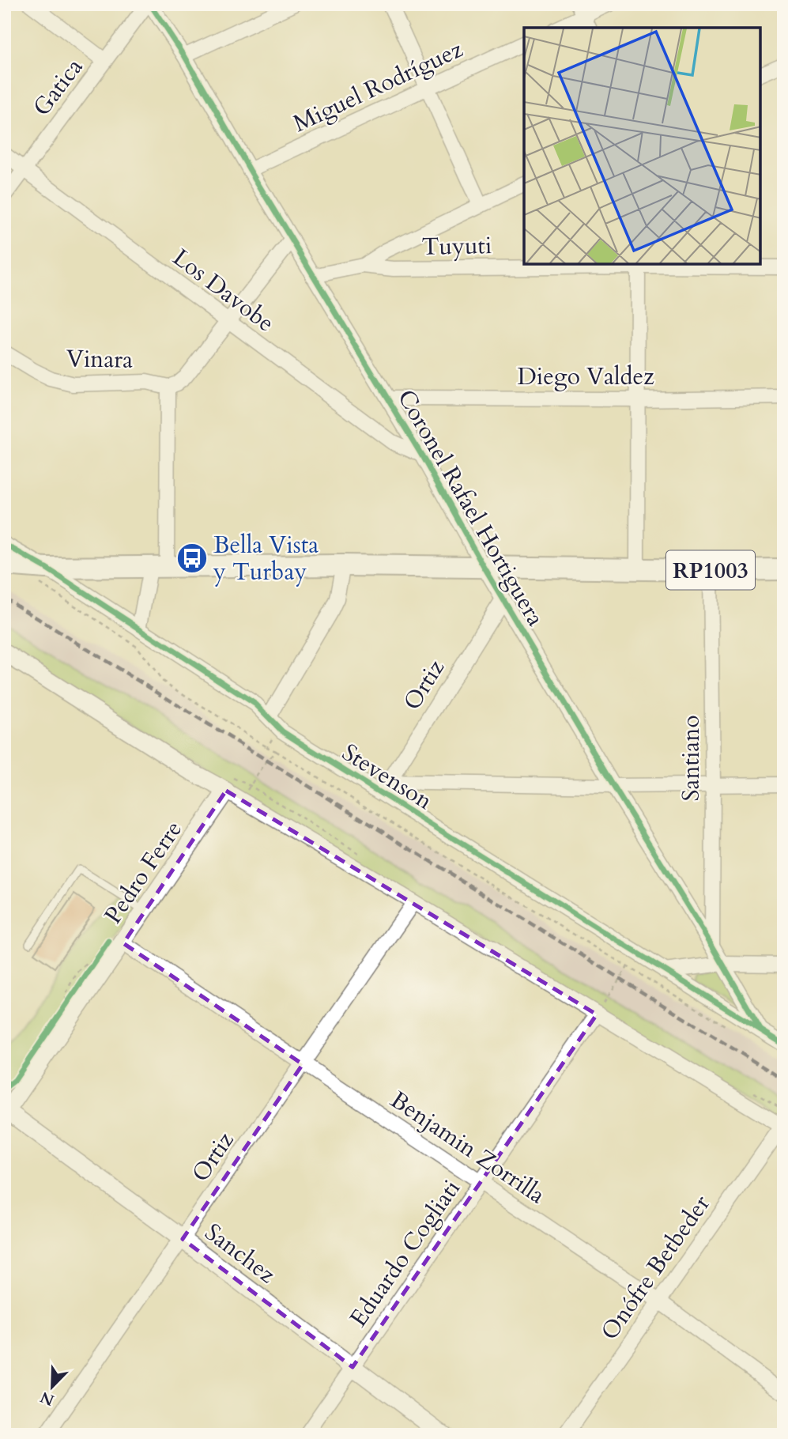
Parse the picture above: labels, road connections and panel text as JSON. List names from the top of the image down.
{
  "streets": {
    "main road": ["RP1003"],
    "street": [
      "Miguel Rodríguez",
      "Gatica",
      "Tuyuti",
      "Los Davobe",
      "Vinara",
      "Diego Valdez",
      "Coronel Rafael Hortiguera",
      "Ortiz",
      "Santiano",
      "Stevenson",
      "Pedro Ferre",
      "Benjamin Zorrilla",
      "Sanchez",
      "Eduardo Cogliati",
      "Onófre Betbeder"
    ]
  },
  "crossings": [
    ["Miguel Rodríguez", "Coronel Rafael Hortiguera"],
    ["Gatica", "Los Davobe"],
    ["Gatica", "Coronel Rafael Hortiguera"],
    ["Los Davobe", "Coronel Rafael Hortiguera"],
    ["Diego Valdez", "Coronel Rafael Hortiguera"],
    ["Coronel Rafael Hortiguera", "RP1003"],
    ["Coronel Rafael Hortiguera", "Ortiz"],
    ["Coronel Rafael Hortiguera", "Santiano"],
    ["Coronel Rafael Hortiguera", "Stevenson"],
    ["RP1003", "Santiano"],
    ["RP1003", "Stevenson"],
    ["Ortiz", "Stevenson"],
    ["Ortiz", "Benjamin Zorrilla"],
    ["Ortiz", "Sanchez"],
    ["Pedro Ferre", "Benjamin Zorrilla"],
    ["Pedro Ferre", "Sanchez"],
    ["Benjamin Zorrilla", "Eduardo Cogliati"],
    ["Benjamin Zorrilla", "Onófre Betbeder"],
    ["Sanchez", "Eduardo Cogliati"]
  ],
  "places": {
    "bus stop": ["Bella Vista y Turbay"]
  },
  "north": "bottom left"
}
